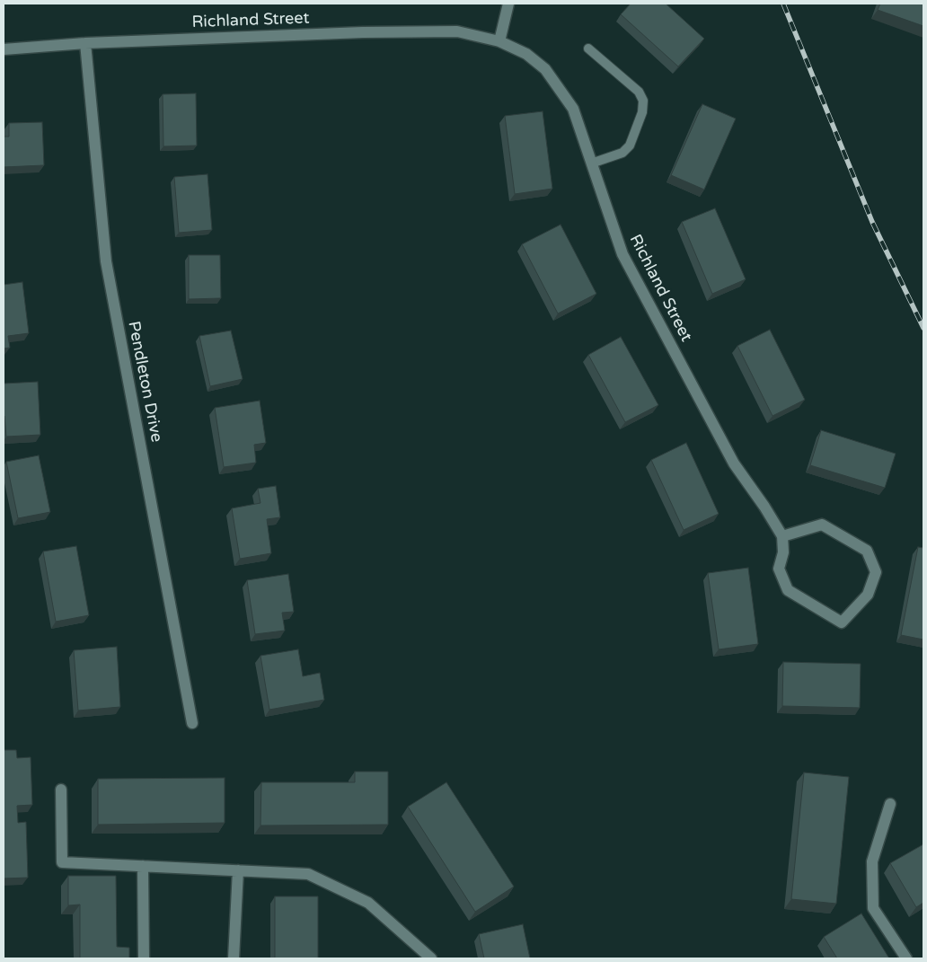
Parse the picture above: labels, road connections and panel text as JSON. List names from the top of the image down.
{
  "streets": {
    "street": ["Richland Street", "Pendleton Drive"]
  },
  "crossings": [
    ["Richland Street", "Pendleton Drive"]
  ]
}
